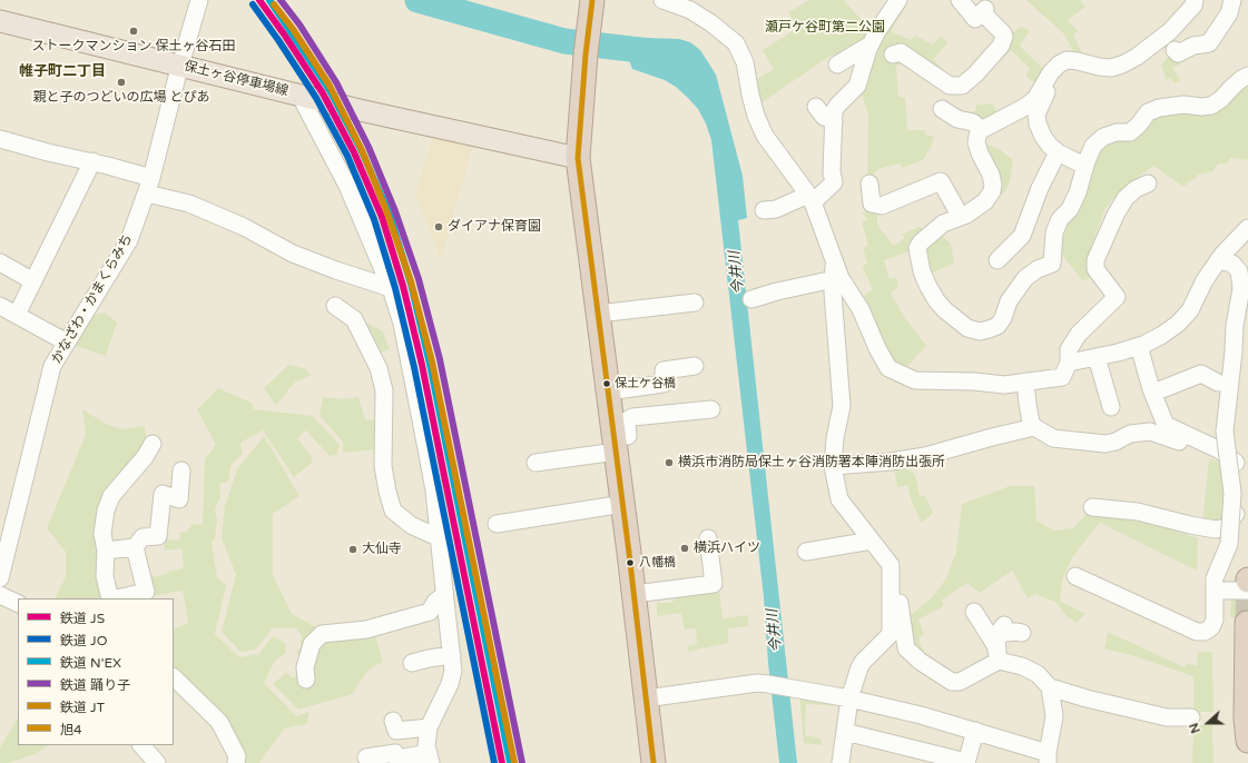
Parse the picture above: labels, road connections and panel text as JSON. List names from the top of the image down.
{
  "streets": {
    "main road": ["保土ヶ谷停車場線"],
    "street": ["かなざわ・かまくらみち"]
  },
  "crossings": [
    ["保土ヶ谷停車場線", "かなざわ・かまくらみち"]
  ],
  "districts": ["帷子町二丁目"],
  "water": ["今井川"],
  "parks": ["瀬戸ケ谷町第二公園"],
  "places": [
    "ストークマンション 保土ヶ谷石田",
    "親と子のつどいの広場 とぴあ",
    "ダイアナ保育園",
    "保土ケ谷橋",
    "横浜市消防局保土ヶ谷消防署本陣消防出張所",
    "横浜ハイツ",
    "大仙寺",
    "八幡橋"
  ],
  "lines": [
    "rail line JS",
    "rail line N'EX",
    "rail line 踊り子",
    "transit line 旭4",
    "rail line JO",
    "rail line JT"
  ],
  "legend": [
    "鉄道 JS",
    "鉄道 JO",
    "鉄道 N'EX",
    "鉄道 踊り子",
    "鉄道 JT",
    "旭4"
  ],
  "north": "left"
}
